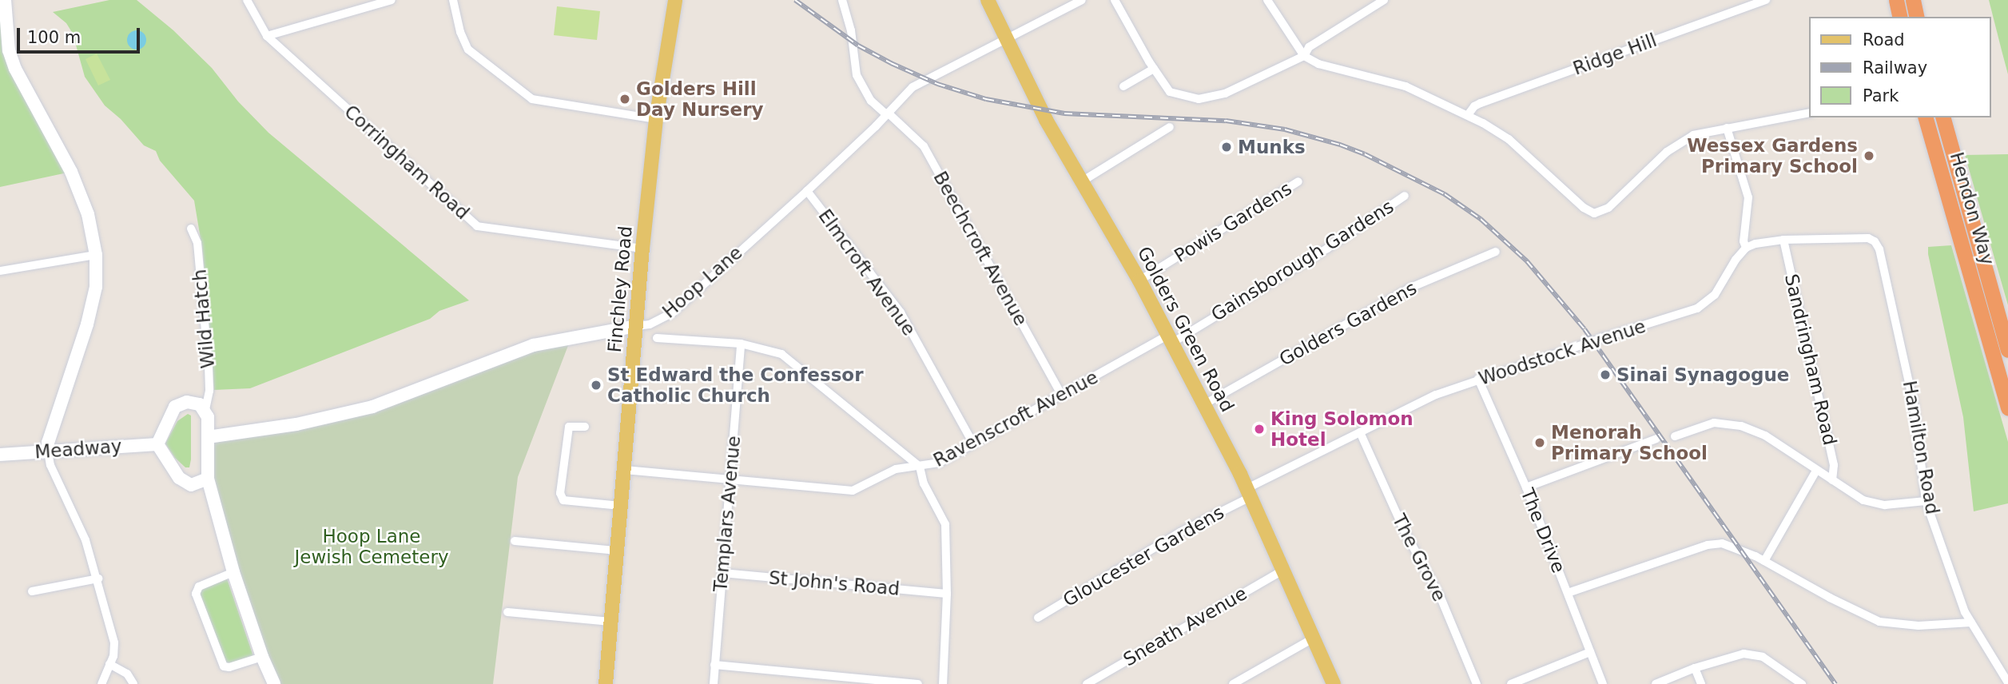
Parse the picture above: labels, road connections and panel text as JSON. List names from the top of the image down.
{
  "streets": {
    "highway": ["Hendon Way"],
    "main road": ["Finchley Road", "Golders Green Road"],
    "street": [
      "Ridge Hill",
      "Corringham Road",
      "Powis Gardens",
      "Beechcroft Avenue",
      "Gainsborough Gardens",
      "Elmcroft Avenue",
      "Hoop Lane",
      "Wild Hatch",
      "Golders Gardens",
      "Woodstock Avenue",
      "Sandringham Road",
      "Ravenscroft Avenue",
      "Hamilton Road",
      "Meadway",
      "Templars Avenue",
      "The Drive",
      "Gloucester Gardens",
      "The Grove",
      "St John's Road",
      "Sneath Avenue"
    ]
  },
  "crossings": [
    ["Corringham Road", "Finchley Road"],
    ["Powis Gardens", "Golders Green Road"],
    ["Beechcroft Avenue", "Hoop Lane"],
    ["Beechcroft Avenue", "Ravenscroft Avenue"],
    ["Gainsborough Gardens", "Golders Green Road"],
    ["Gainsborough Gardens", "Ravenscroft Avenue"],
    ["Elmcroft Avenue", "Hoop Lane"],
    ["Elmcroft Avenue", "Ravenscroft Avenue"],
    ["Hoop Lane", "Finchley Road"],
    ["Hoop Lane", "Golders Green Road"],
    ["Finchley Road", "Ravenscroft Avenue"],
    ["Golders Gardens", "Golders Green Road"],
    ["Golders Green Road", "Woodstock Avenue"],
    ["Golders Green Road", "Ravenscroft Avenue"],
    ["Golders Green Road", "Gloucester Gardens"],
    ["Golders Green Road", "Sneath Avenue"],
    ["Woodstock Avenue", "The Drive"],
    ["Woodstock Avenue", "Gloucester Gardens"],
    ["Woodstock Avenue", "The Grove"],
    ["Sandringham Road", "Hamilton Road"],
    ["Ravenscroft Avenue", "Templars Avenue"],
    ["Templars Avenue", "St John's Road"]
  ],
  "parks": ["Hoop Lane Jewish Cemetery"],
  "places": [
    "Golders Hill Day Nursery",
    "Munks",
    "Wessex Gardens Primary School",
    "Sinai Synagogue",
    "St Edward the Confessor Catholic Church",
    "King Solomon Hotel",
    "Menorah Primary School"
  ],
  "legend": ["Road", "Railway", "Park"],
  "scale_bar": "100 m"
}
